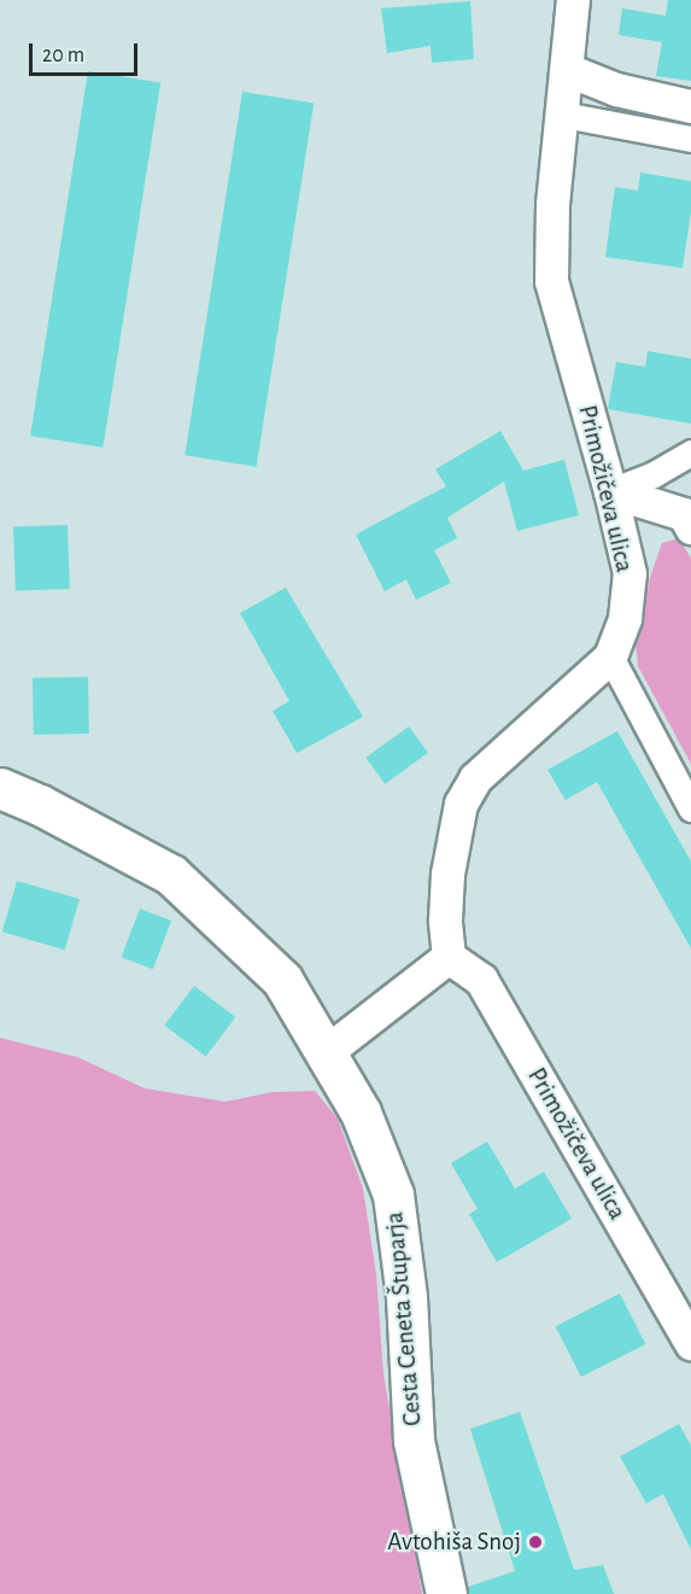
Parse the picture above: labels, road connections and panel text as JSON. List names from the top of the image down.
{
  "streets": {
    "street": ["Primožičeva ulica", "Cesta Ceneta Štuparja"]
  },
  "places": ["Avtohiša Snoj"],
  "scale_bar": "20 m"
}
